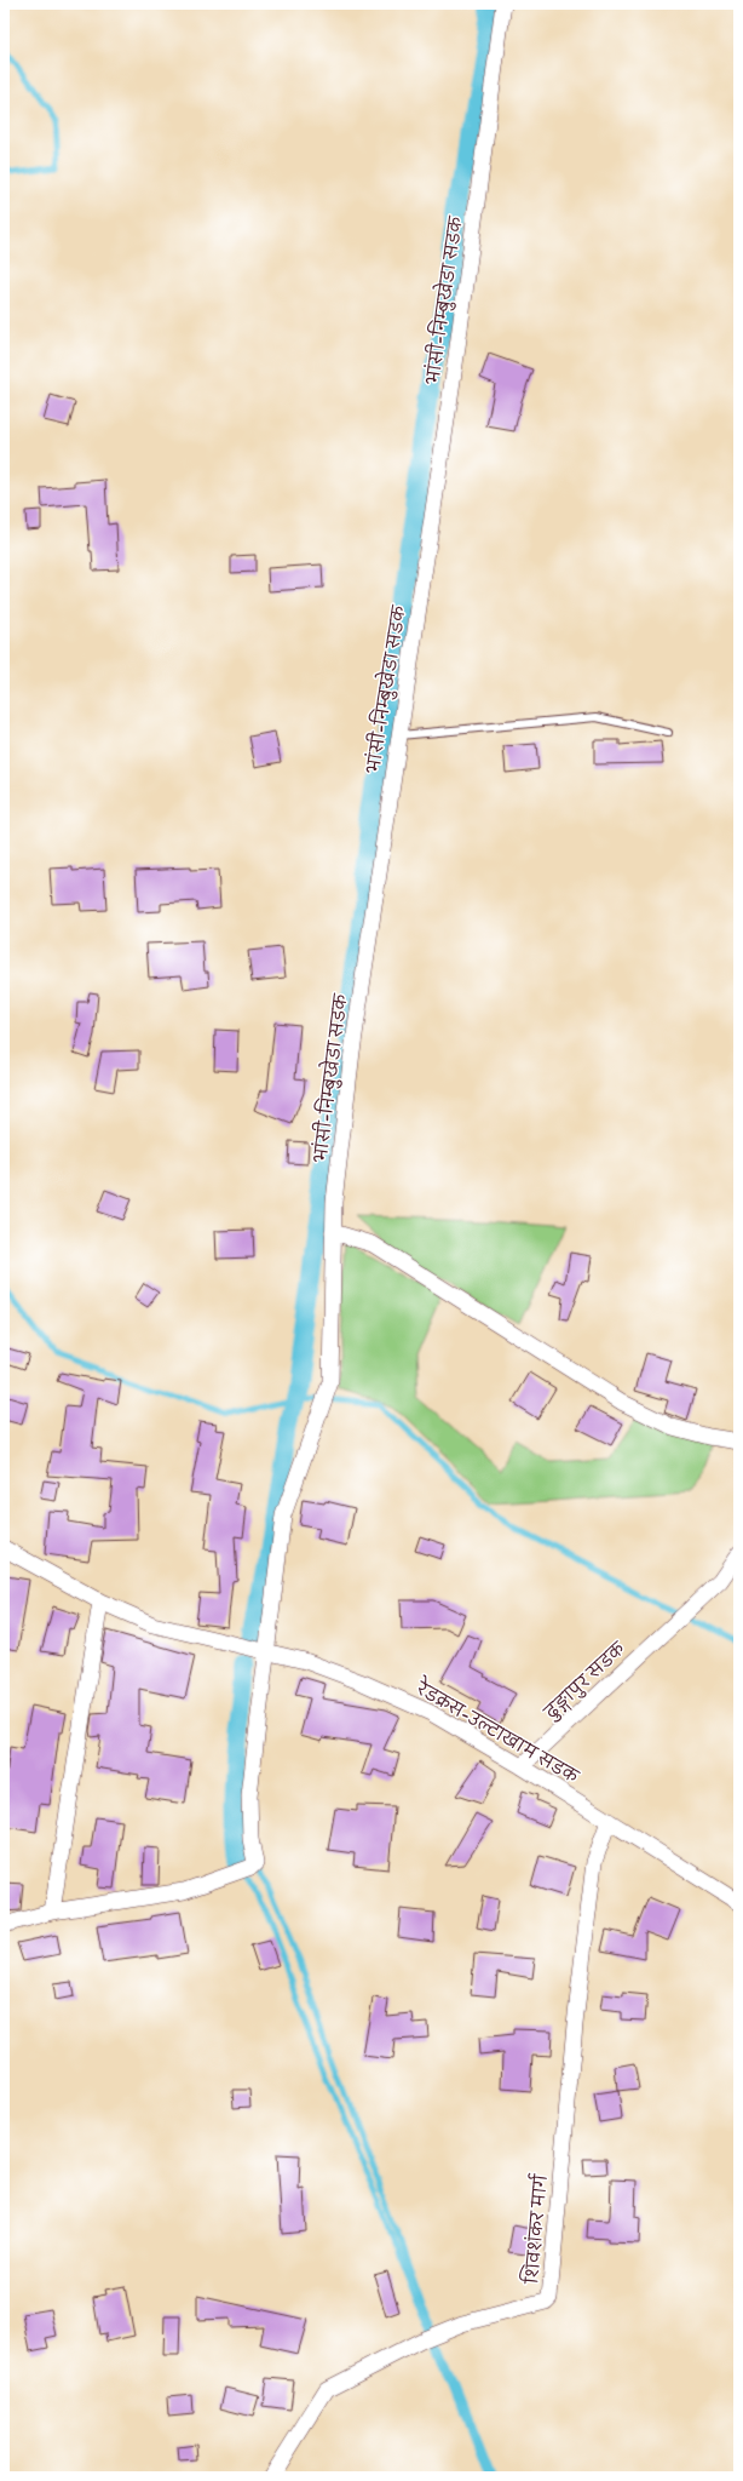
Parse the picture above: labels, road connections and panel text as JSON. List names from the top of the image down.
{
  "streets": {
    "street": [
      "भांसी-निम्बुखेडा सडक",
      "ढुङ्गापुर सडक",
      "रेडक्रस-उल्टाखाम सडक",
      "शिवशंकर मार्ग"
    ]
  },
  "crossings": [
    ["भांसी-निम्बुखेडा सडक", "रेडक्रस-उल्टाखाम सडक"],
    ["ढुङ्गापुर सडक", "रेडक्रस-उल्टाखाम सडक"],
    ["रेडक्रस-उल्टाखाम सडक", "शिवशंकर मार्ग"]
  ]
}
